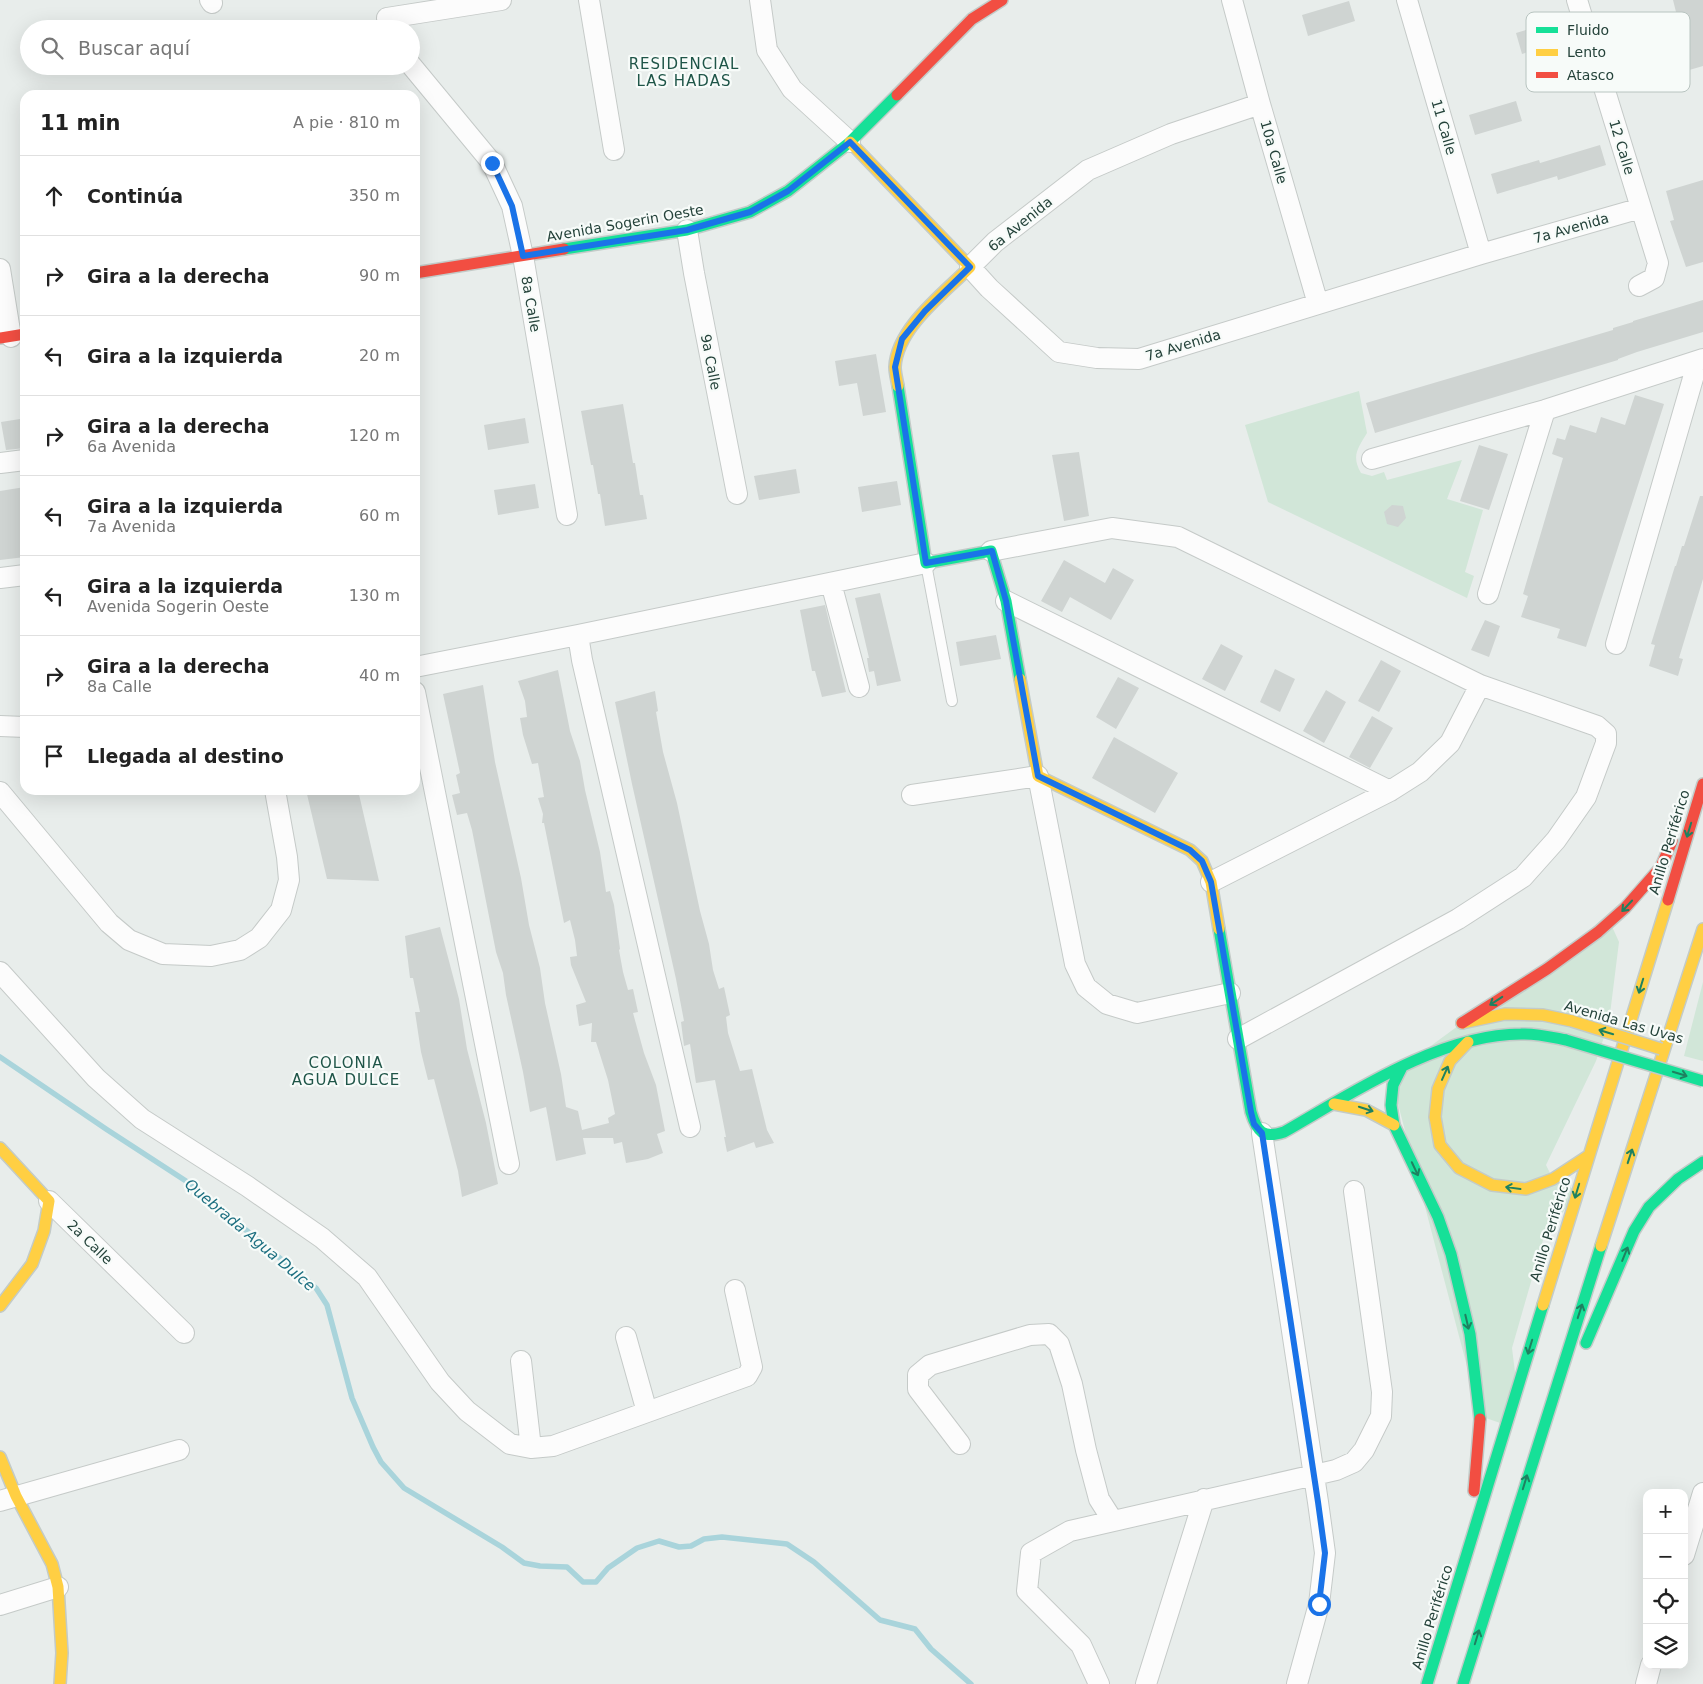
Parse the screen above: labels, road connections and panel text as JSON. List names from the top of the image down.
{
  "streets": {
    "main road": [
      "Avenida Sogerin Oeste",
      "6a Avenida",
      "7a Avenida",
      "Anillo Periférico",
      "Avenida Las Uvas",
      "2a Calle"
    ],
    "street": [
      "11 Calle",
      "12 Calle",
      "10a Calle",
      "8a Calle",
      "9a Calle"
    ]
  },
  "crossings": [
    ["11 Calle", "7a Avenida"],
    ["12 Calle", "7a Avenida"],
    ["10a Calle", "6a Avenida"],
    ["10a Calle", "7a Avenida"],
    ["Avenida Sogerin Oeste", "7a Avenida"],
    ["Avenida Sogerin Oeste", "8a Calle"],
    ["Avenida Sogerin Oeste", "9a Calle"],
    ["6a Avenida", "7a Avenida"]
  ],
  "districts": ["RESIDENCIAL LAS HADAS", "COLONIA AGUA DULCE"],
  "water": ["Quebrada Agua Dulce"],
  "legend": ["Fluido", "Lento", "Atasco"],
  "page": {
    "search": "Buscar aquí",
    "heading": ["11 min", "A pie · 810 m"],
    "list": [
      ["Continúa", "350 m"],
      ["Gira a la derecha", "90 m"],
      ["Gira a la izquierda", "20 m"],
      ["Gira a la derecha", "6a Avenida", "120 m"],
      ["Gira a la izquierda", "7a Avenida", "60 m"],
      ["Gira a la izquierda", "Avenida Sogerin Oeste", "130 m"],
      ["Gira a la derecha", "8a Calle", "40 m"],
      "Llegada al destino"
    ],
    "map_buttons": ["+", "−"]
  }
}
